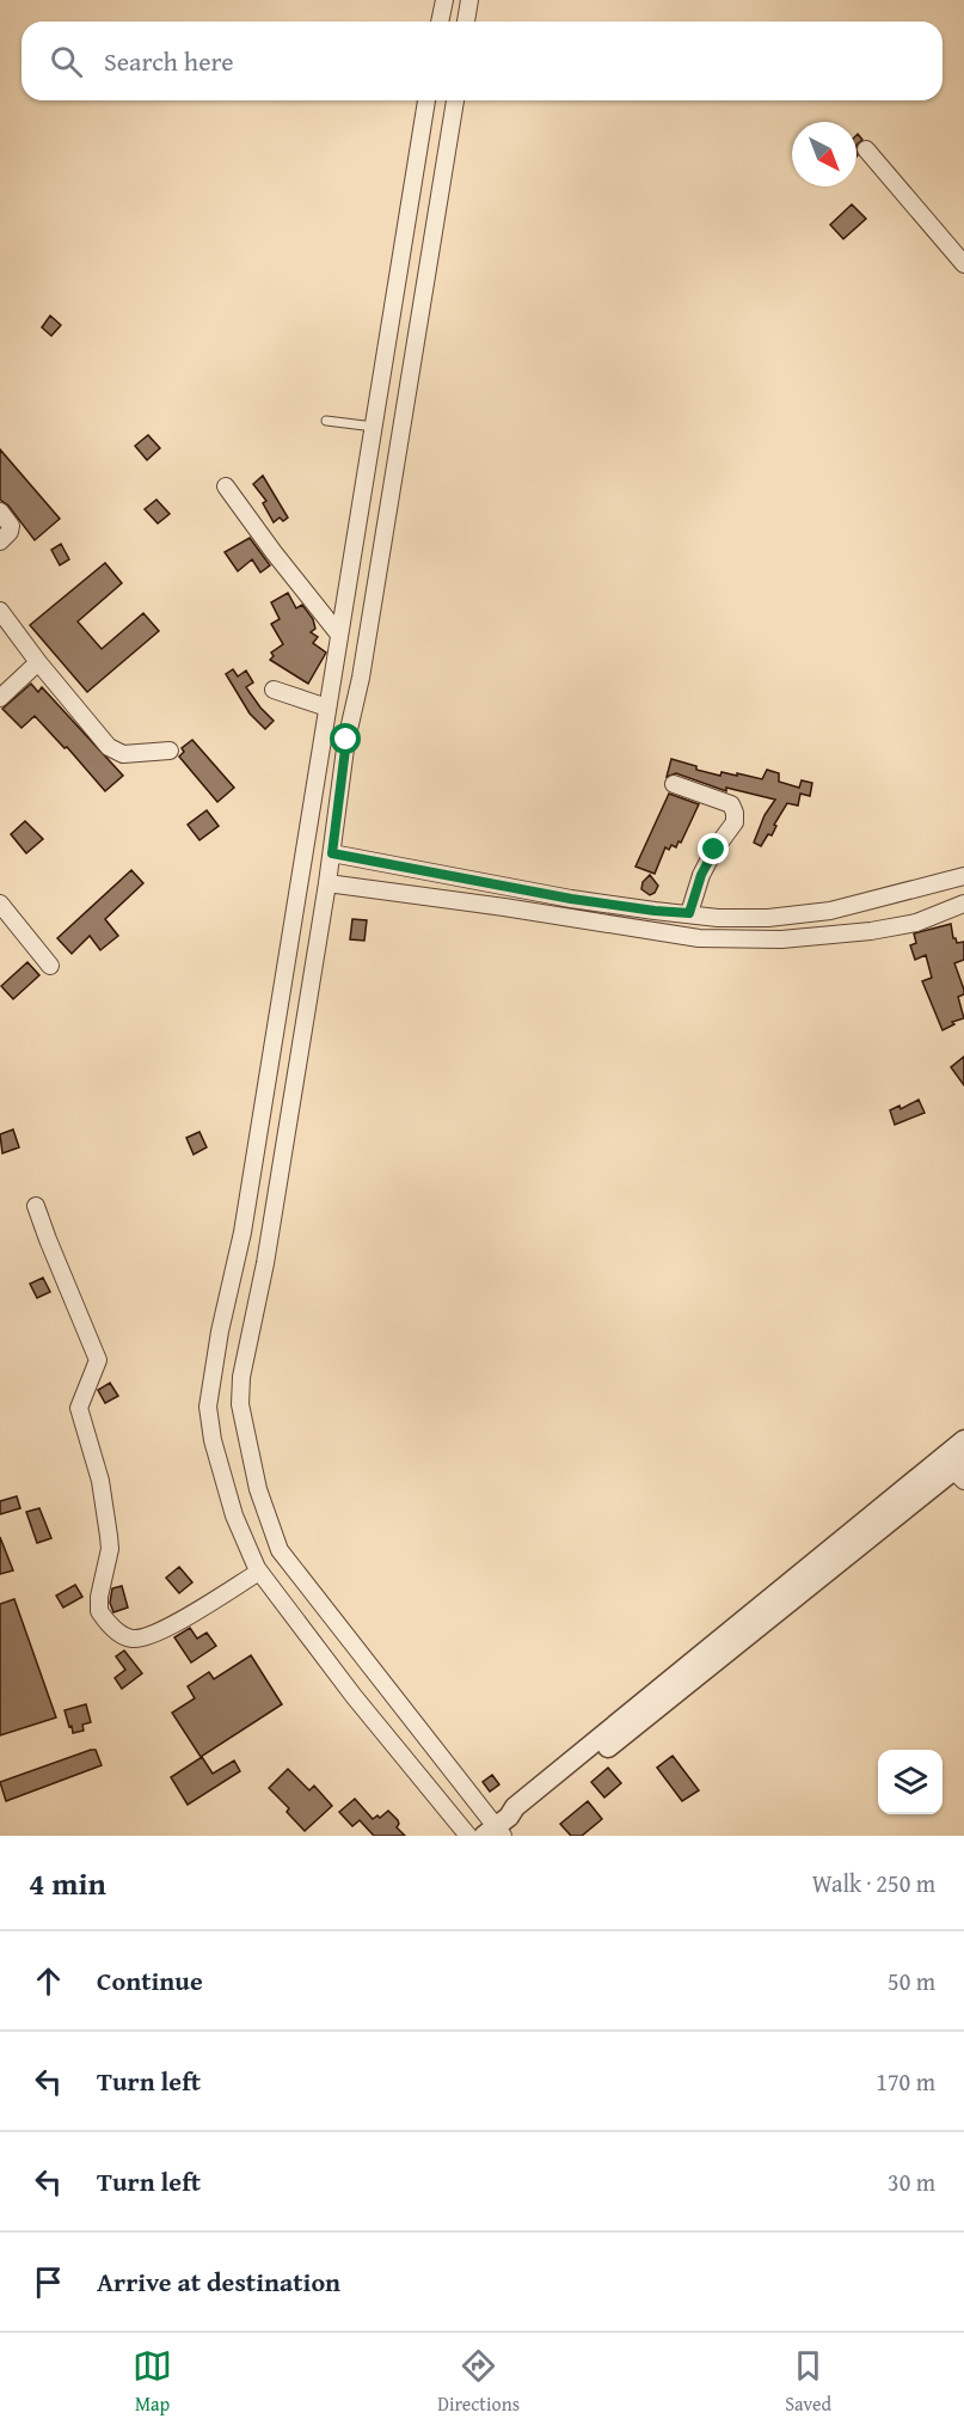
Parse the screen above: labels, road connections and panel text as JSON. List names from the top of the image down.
{
  "north": "bottom right",
  "page": {
    "search": "Search here",
    "heading": ["4 min", "Walk · 250 m"],
    "list": [
      ["Continue", "50 m"],
      ["Turn left", "170 m"],
      ["Turn left", "30 m"],
      "Arrive at destination"
    ],
    "nav": ["Map", "Directions", "Saved"]
  }
}
